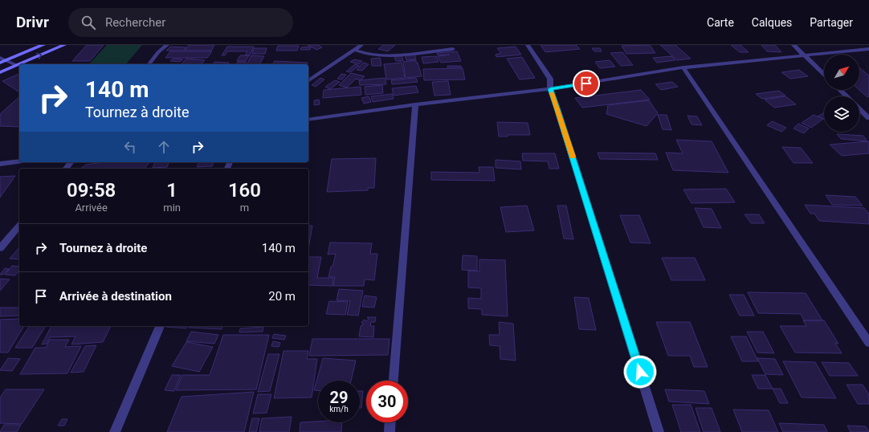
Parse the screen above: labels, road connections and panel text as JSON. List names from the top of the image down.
{
  "north": "top right",
  "page": {
    "header": "Drivr",
    "search": "Rechercher",
    "nav": ["Carte", "Calques", "Partager"],
    "turn": ["140 m", "Tournez à droite"],
    "eta": [
      "09:58",
      "Arrivée",
      "1",
      "min",
      "160",
      "m"
    ],
    "list": [
      {
        "name": "Tournez à droite",
        "value": "140 m"
      },
      {
        "name": "Arrivée à destination",
        "value": "20 m"
      }
    ],
    "speed": "29 km/h",
    "limit": "30"
  }
}
